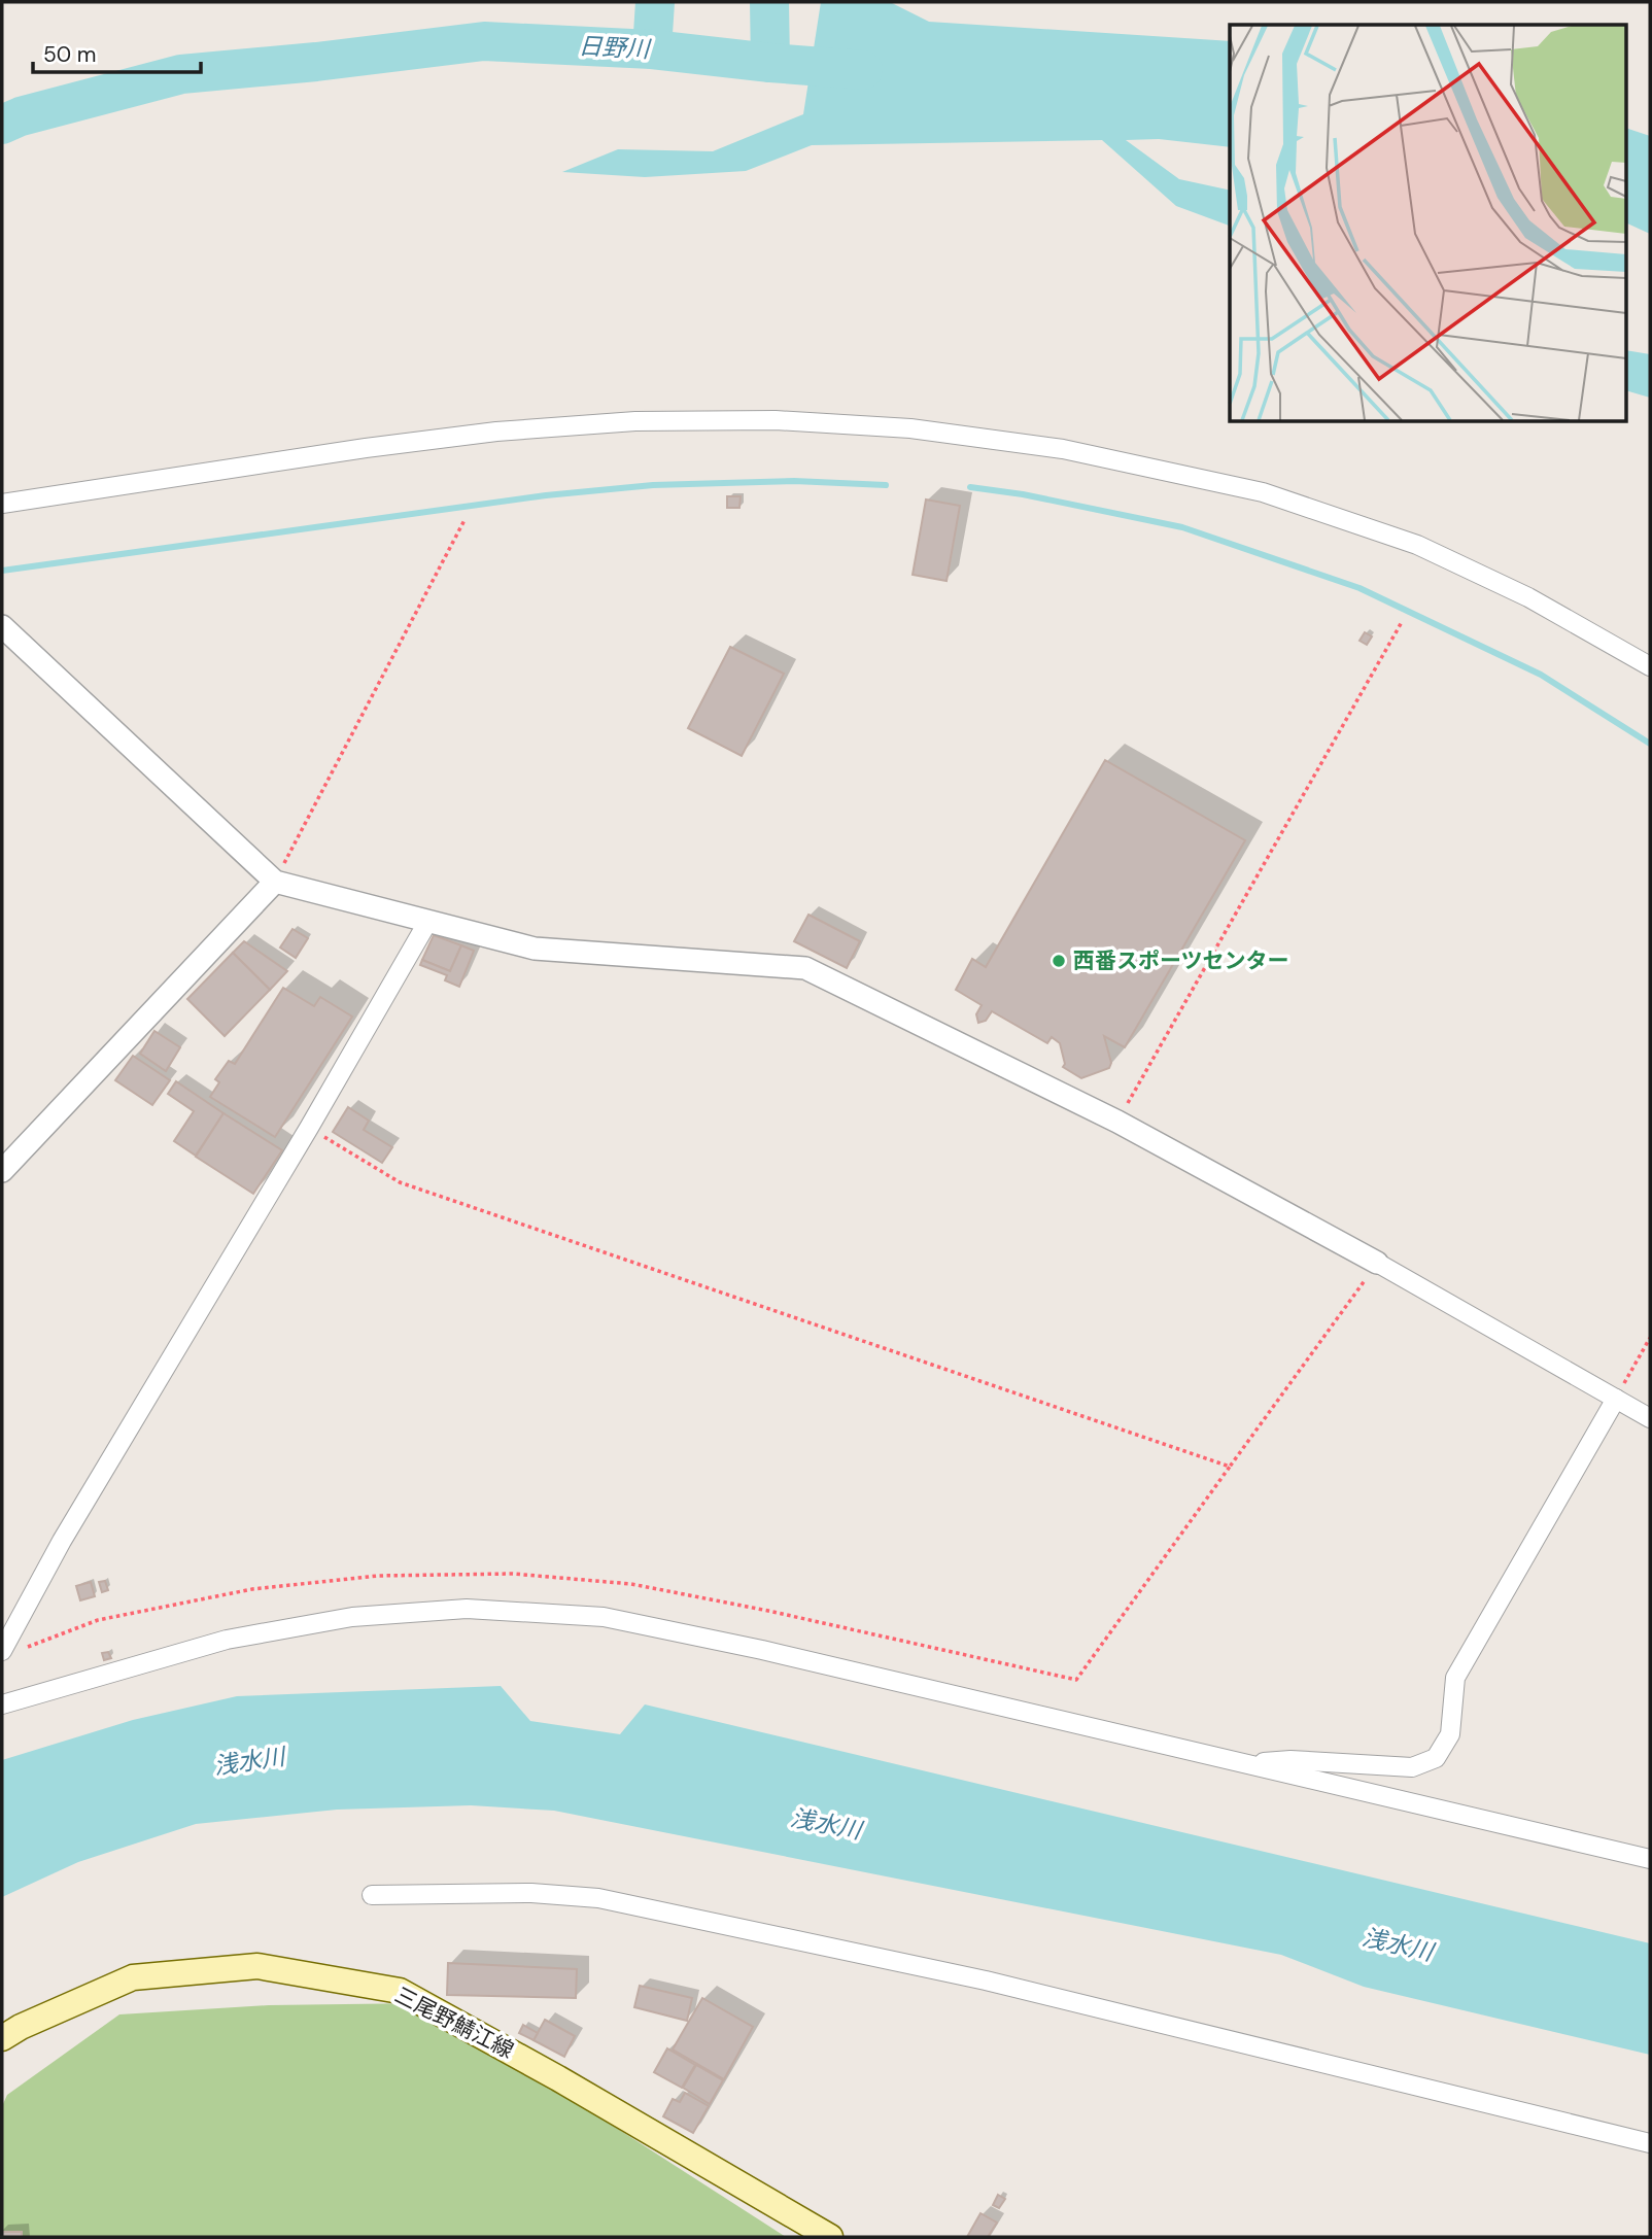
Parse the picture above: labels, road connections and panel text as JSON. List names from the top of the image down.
{
  "streets": {
    "main road": ["三尾野鯖江線"]
  },
  "water": ["日野川", "浅水川"],
  "places": ["西番スポーツセンター"],
  "scale_bar": "50 m"
}
